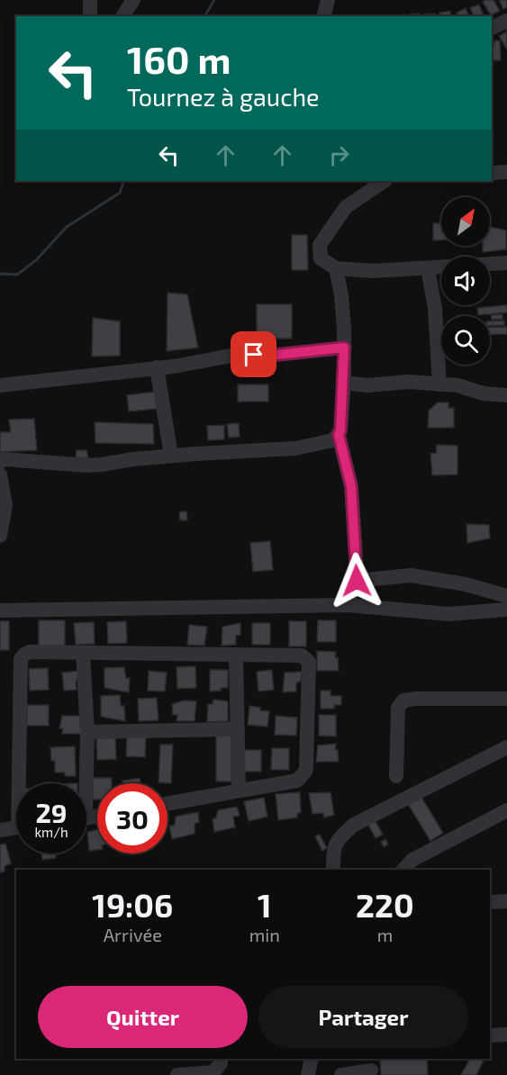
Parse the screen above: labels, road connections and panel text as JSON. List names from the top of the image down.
{
  "north": "top right",
  "page": {
    "turn": ["160 m", "Tournez à gauche"],
    "speed": "29 km/h",
    "limit": "30",
    "eta": [
      "19:06",
      "Arrivée",
      "1",
      "min",
      "220",
      "m"
    ],
    "buttons": ["Quitter", "Partager"]
  }
}
